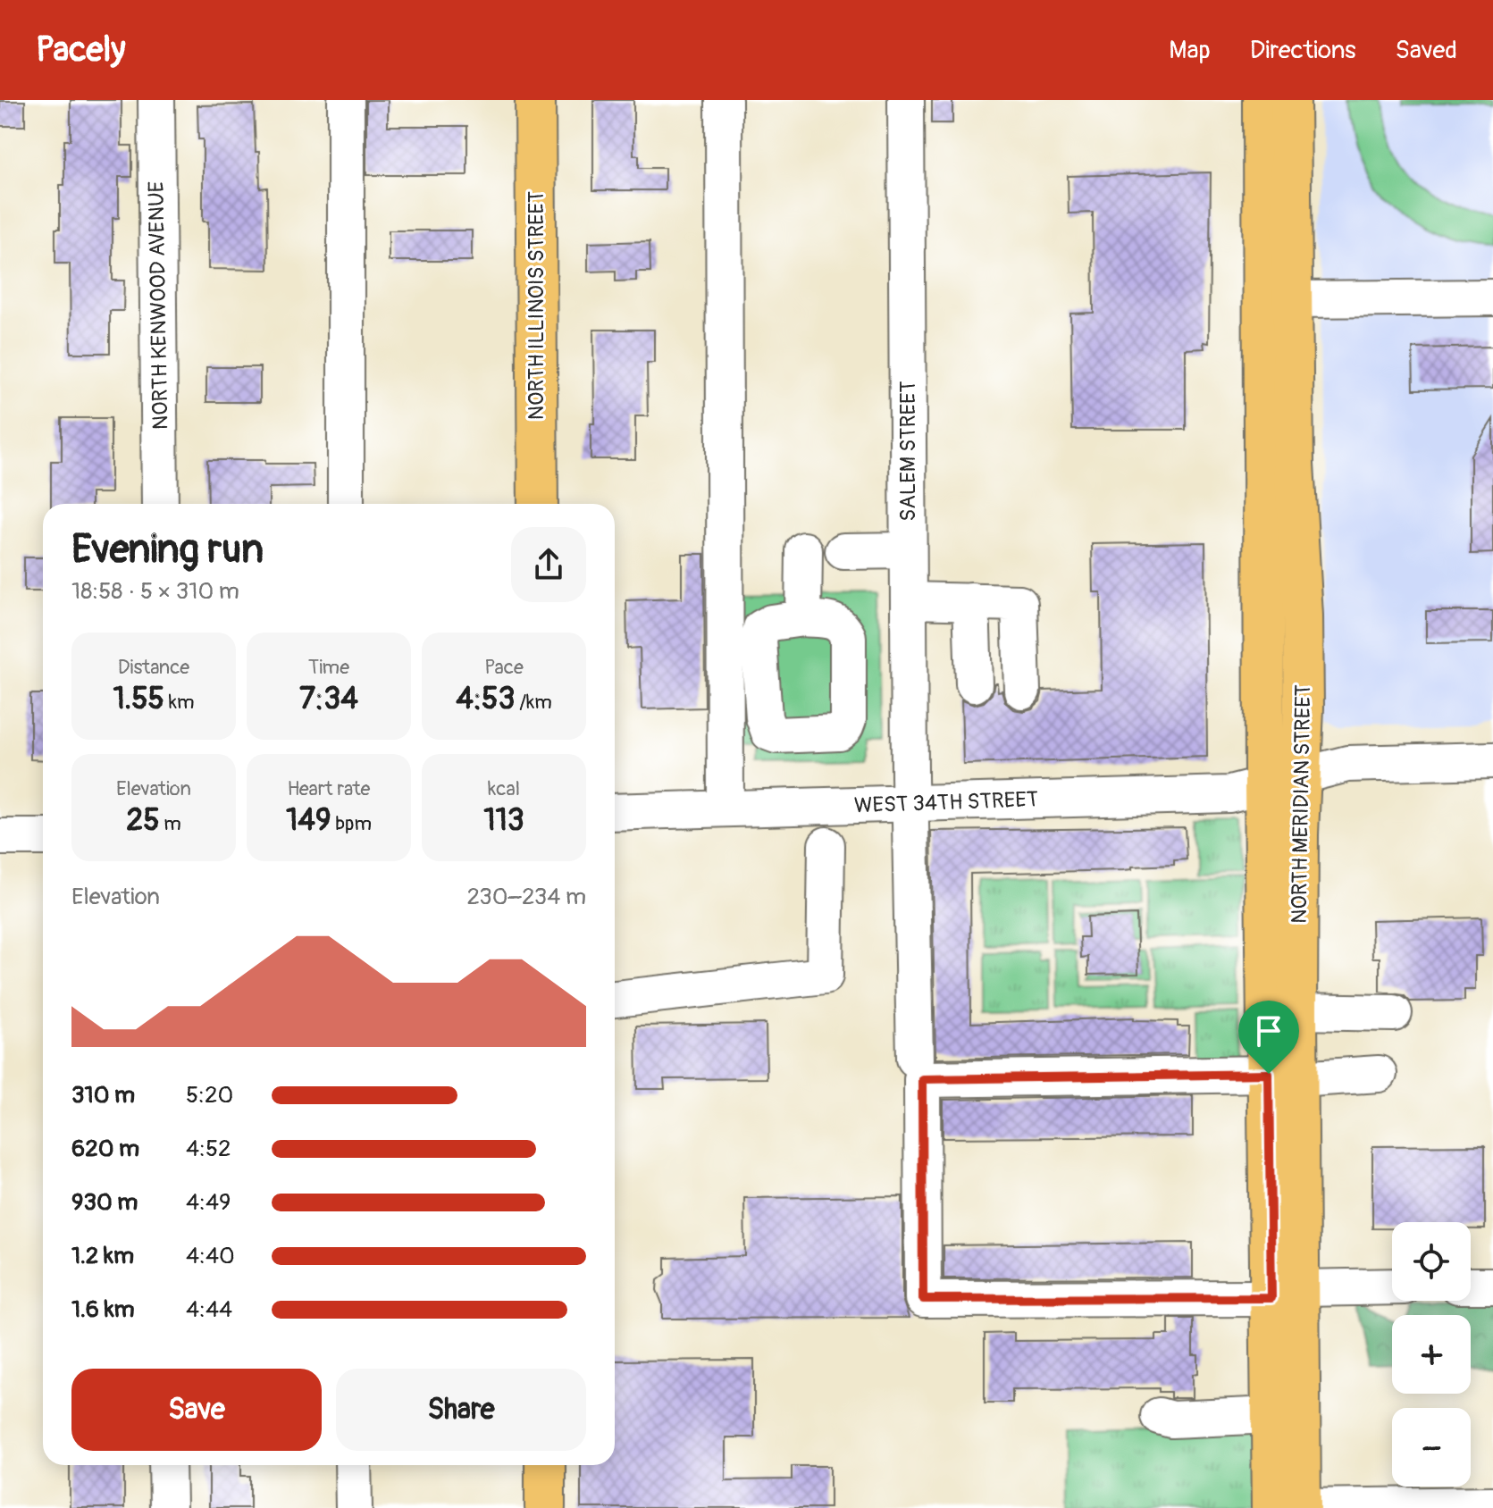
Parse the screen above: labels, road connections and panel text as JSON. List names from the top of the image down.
{
  "streets": {
    "main road": ["NORTH ILLINOIS STREET", "NORTH MERIDIAN STREET"],
    "street": ["NORTH KENWOOD AVENUE", "SALEM STREET", "WEST 34TH STREET"]
  },
  "crossings": [
    ["SALEM STREET", "WEST 34TH STREET"],
    ["WEST 34TH STREET", "NORTH MERIDIAN STREET"]
  ],
  "page": {
    "header": "Pacely",
    "nav": ["Map", "Directions", "Saved"],
    "heading": ["Evening run", "18:58 · 5 × 310 m"],
    "stats": [
      ["Distance", "1.55 km"],
      ["Time", "7:34"],
      ["Pace", "4:53 /km"],
      ["Elevation", "25 m"],
      ["Heart rate", "149 bpm"],
      ["kcal", "113"]
    ],
    "chart": ["Elevation", "230–234 m"],
    "list": [
      {
        "name": "310 m",
        "note": "5:20"
      },
      {
        "name": "620 m",
        "note": "4:52"
      },
      {
        "name": "930 m",
        "note": "4:49"
      },
      {
        "name": "1.2 km",
        "note": "4:40"
      },
      {
        "name": "1.6 km",
        "note": "4:44"
      }
    ],
    "map_buttons": ["+", "−"],
    "buttons": ["Save", "Share"]
  }
}
